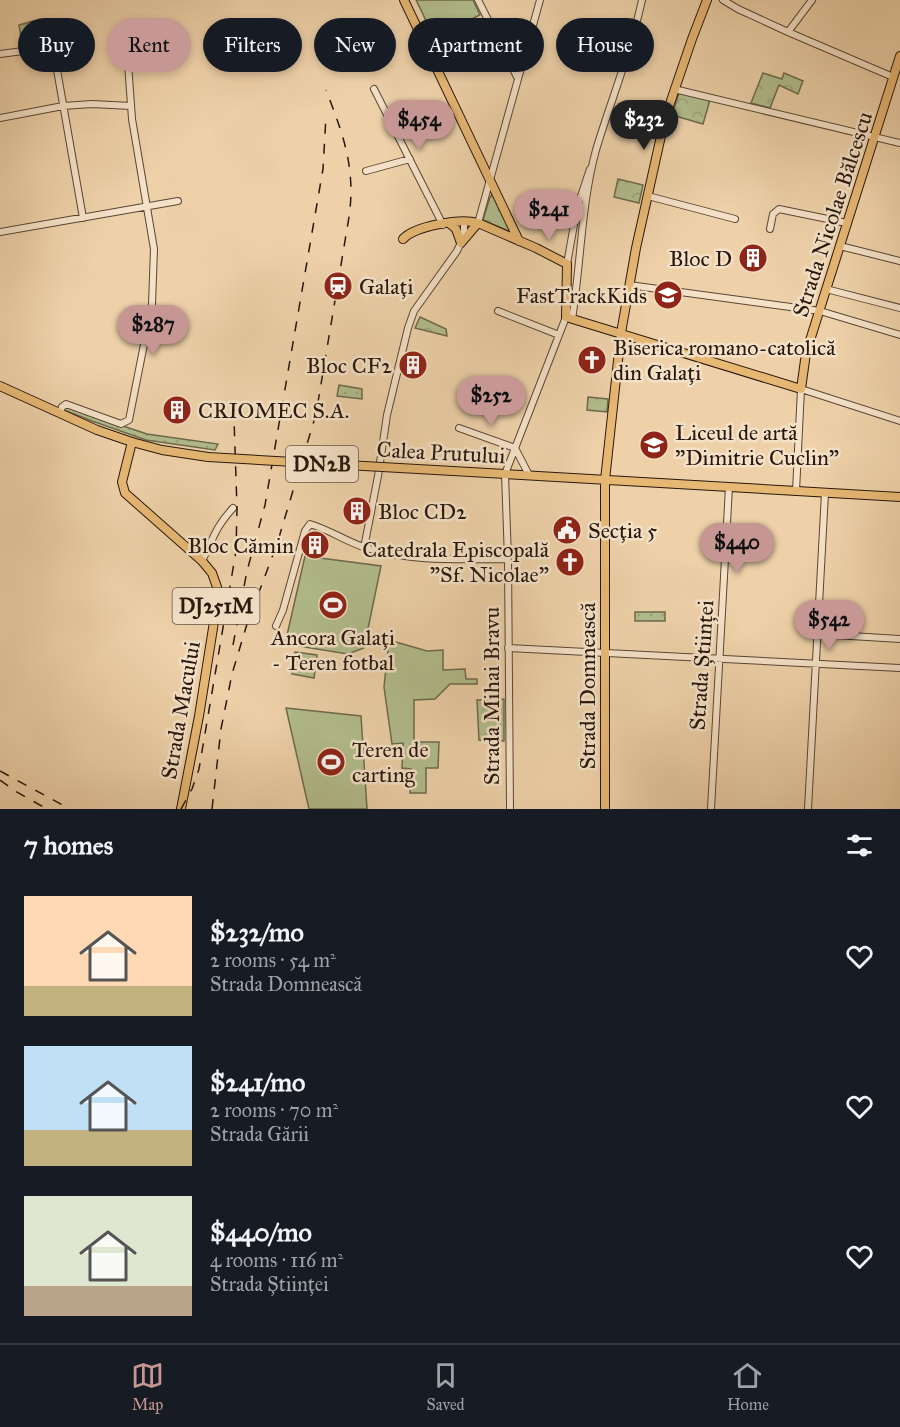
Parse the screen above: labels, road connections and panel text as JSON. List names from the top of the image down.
{
  "streets": {
    "highway": [
      "Calea Prutului",
      "DN2B",
      "DJ251M",
      "Strada Macului"
    ],
    "main road": ["Strada Nicolae Bălcescu", "Strada Domnească"],
    "street": ["Strada Științei", "Strada Mihai Bravu"]
  },
  "crossings": [
    ["Strada Nicolae Bălcescu", "DN2B"],
    ["Calea Prutului", "DN2B"],
    ["Calea Prutului", "Strada Domnească"],
    ["Calea Prutului", "Strada Mihai Bravu"],
    ["Calea Prutului", "Strada Macului"],
    ["DN2B", "Strada Științei"],
    ["DN2B", "Strada Domnească"]
  ],
  "places": {
    "building": [
      "Bloc D",
      "Bloc CF2",
      "CRIOMEC S.A.",
      "Bloc CD2",
      "Bloc Cămin"
    ],
    "station": ["Galați"],
    "school or university": ["FastTrackKids", "Liceul de artă \"Dimitrie Cuclin\""],
    "church": ["Biserica romano-catolică din Galați", "Catedrala Episcopală \"Sf. Nicolae\""],
    "public building": ["Secția 5"],
    "sports": ["Ancora Galați - Teren fotbal", "Teren de carting"]
  },
  "page": {
    "chip": [
      "Buy",
      "Rent",
      "Filters",
      "New",
      "Apartment",
      "House"
    ],
    "price": [
      "$454",
      "$232",
      "$241",
      "$287",
      "$252",
      "$440",
      "$542"
    ],
    "heading": "7 homes",
    "list": [
      {
        "name": "$232/mo",
        "note": "2 rooms · 54 m² · Strada Domnească"
      },
      {
        "name": "$241/mo",
        "note": "2 rooms · 70 m² · Strada Gării"
      },
      {
        "name": "$440/mo",
        "note": "4 rooms · 116 m² · Strada Științei"
      }
    ],
    "tabs": ["Map", "Saved", "Home"]
  }
}
